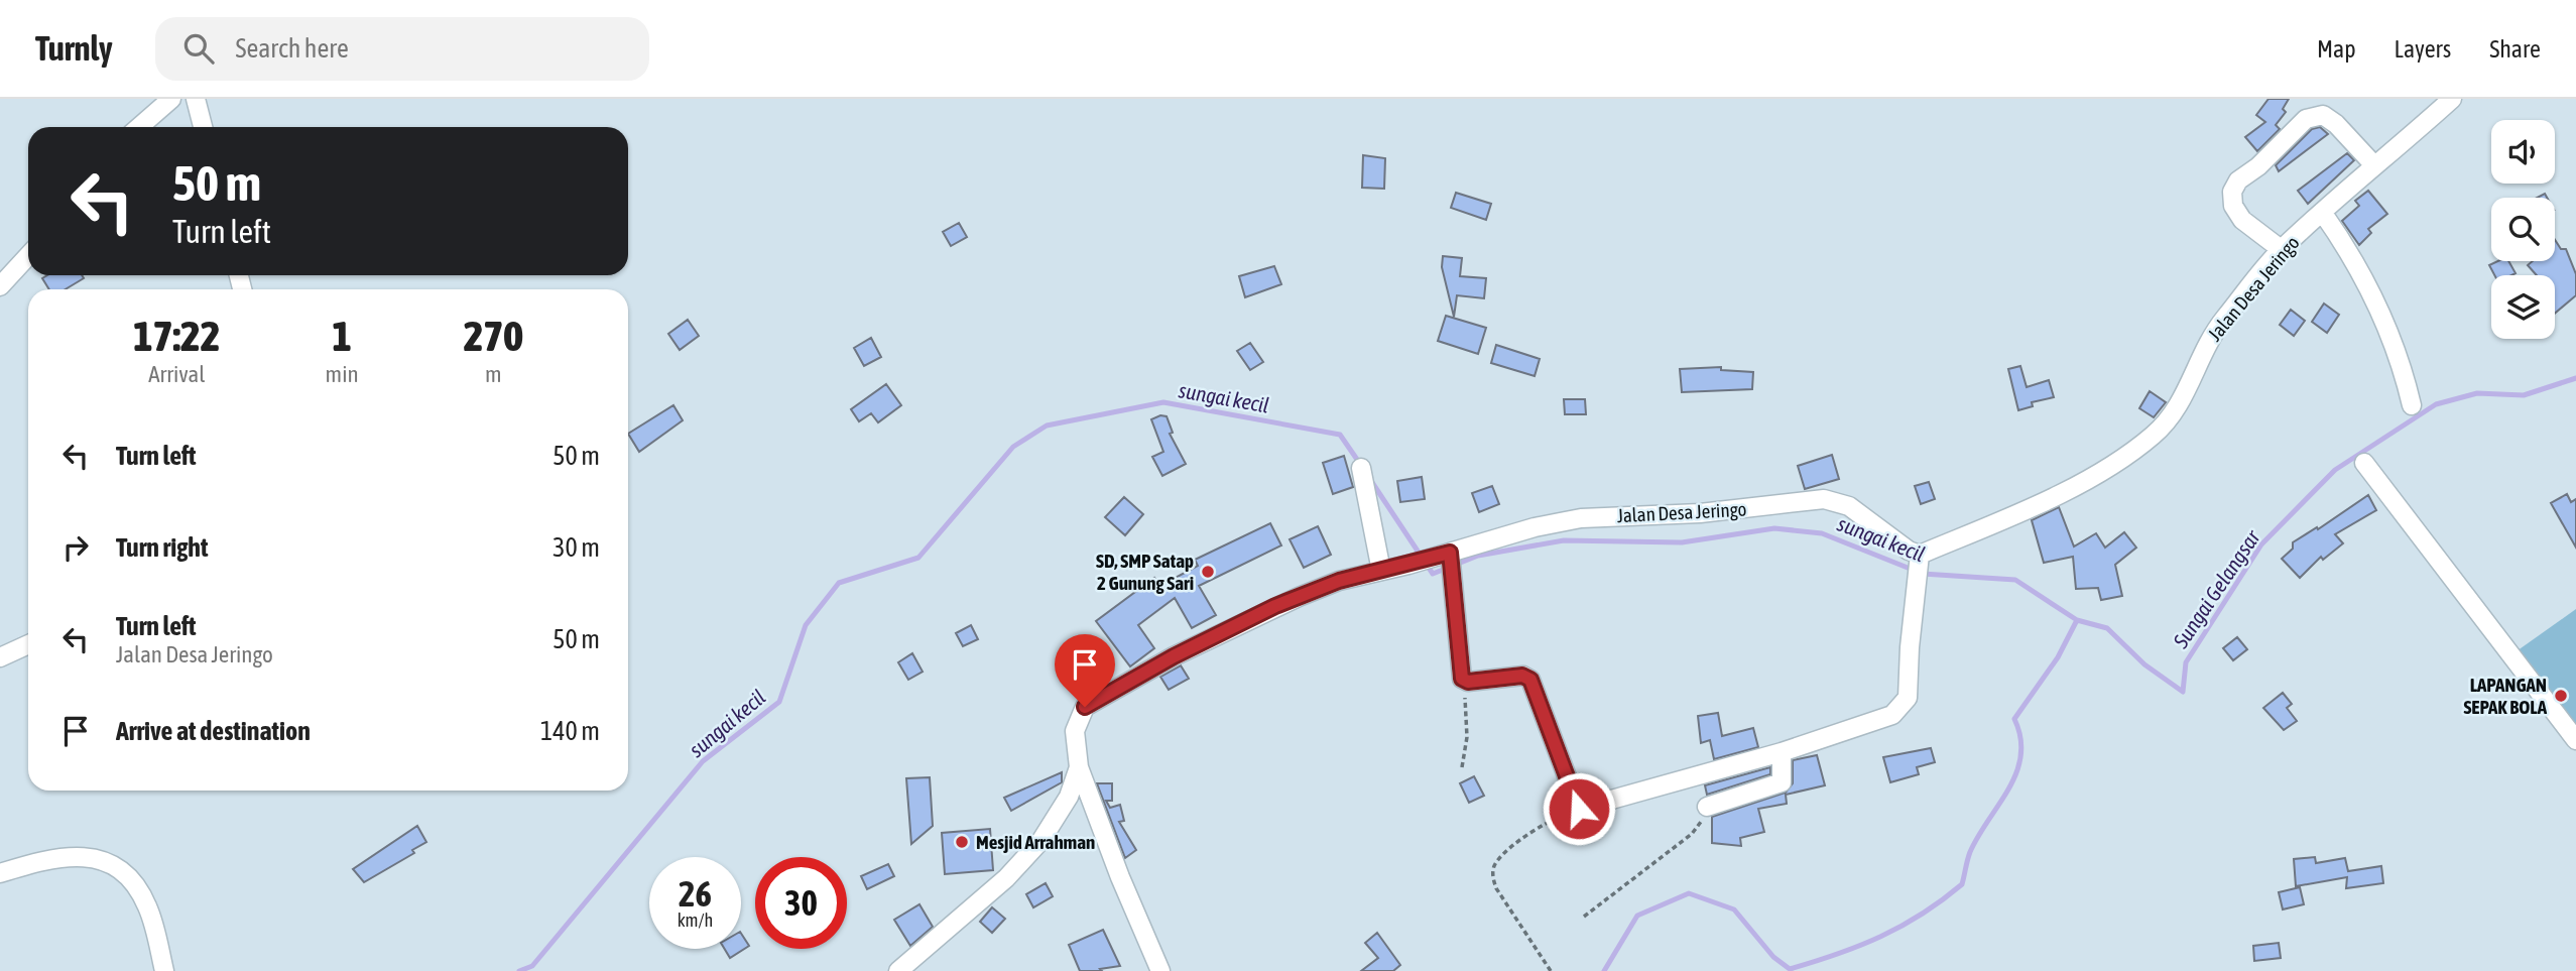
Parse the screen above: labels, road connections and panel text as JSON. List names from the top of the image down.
{
  "streets": {
    "street": ["Jalan Desa Jeringo"]
  },
  "water": ["sungai kecil", "Sungai Gelangsar"],
  "places": ["SD, SMP Satap 2 Gunung Sari", "LAPANGAN SEPAK BOLA", "Mesjid Arrahman"],
  "page": {
    "header": "Turnly",
    "search": "Search here",
    "nav": ["Map", "Layers", "Share"],
    "turn": ["50 m", "Turn left"],
    "eta": [
      "17:22",
      "Arrival",
      "1",
      "min",
      "270",
      "m"
    ],
    "list": [
      {
        "name": "Turn left",
        "value": "50 m"
      },
      {
        "name": "Turn right",
        "value": "30 m"
      },
      {
        "name": "Turn left",
        "note": "Jalan Desa Jeringo",
        "value": "50 m"
      },
      {
        "name": "Arrive at destination",
        "value": "140 m"
      }
    ],
    "speed": "26 km/h",
    "limit": "30"
  }
}
